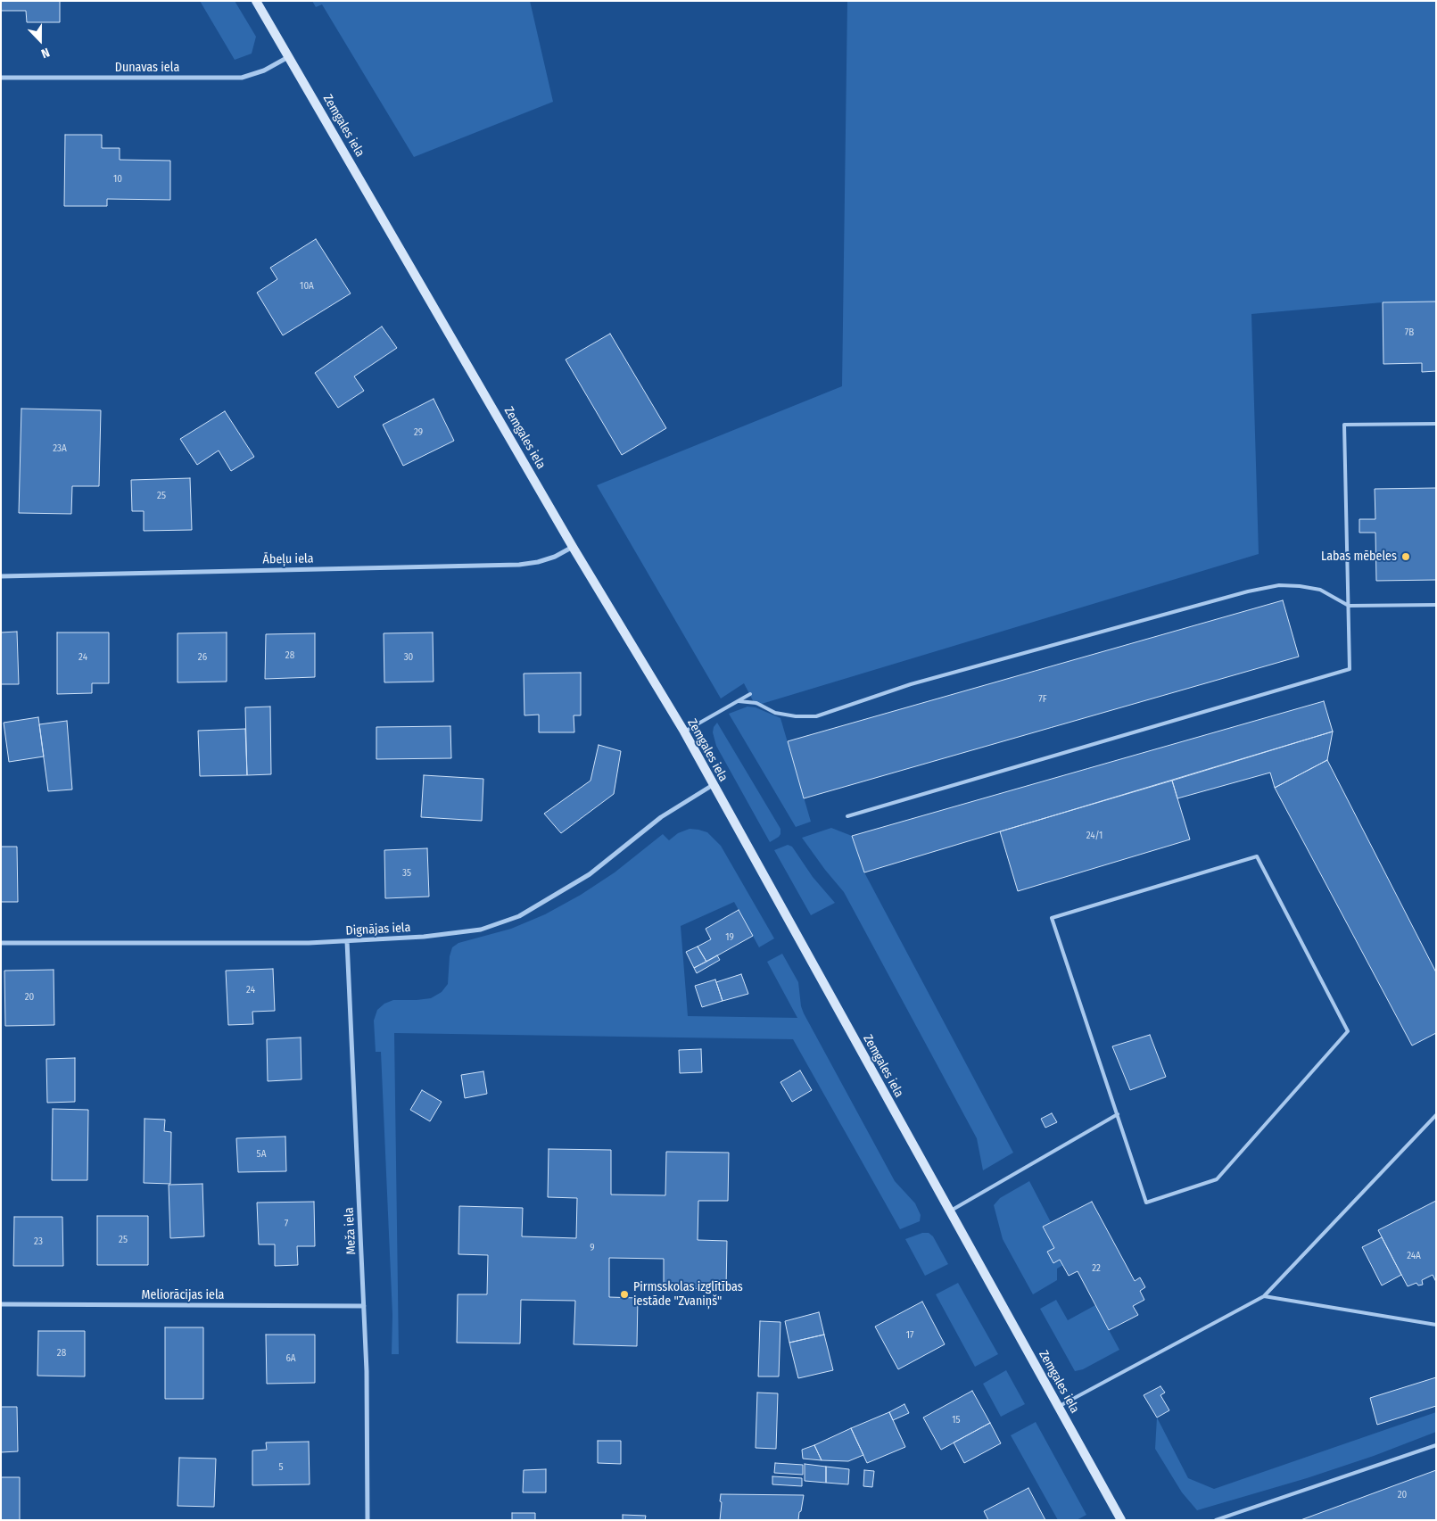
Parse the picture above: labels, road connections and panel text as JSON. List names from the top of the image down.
{
  "streets": {
    "street": [
      "Dunavas iela",
      "Zemgales iela",
      "Ābeļu iela",
      "Dignājas iela",
      "Meža iela",
      "Meliorācijas iela"
    ]
  },
  "crossings": [
    ["Dunavas iela", "Zemgales iela"],
    ["Zemgales iela", "Ābeļu iela"],
    ["Zemgales iela", "Dignājas iela"],
    ["Dignājas iela", "Meža iela"],
    ["Meža iela", "Meliorācijas iela"]
  ],
  "places": ["Labas mēbeles", "Pirmsskolas izglītības iestāde \"Zvaniņš\""],
  "house_numbers": [
    "10",
    "10A",
    "7B",
    "29",
    "23A",
    "25",
    "28",
    "24",
    "26",
    "30",
    "7F",
    "24/1",
    "35",
    "19",
    "24",
    "20",
    "5A",
    "7",
    "25",
    "23",
    "9",
    "24A",
    "22",
    "17",
    "28",
    "6A",
    "15",
    "5",
    "20"
  ],
  "north": "bottom"
}
